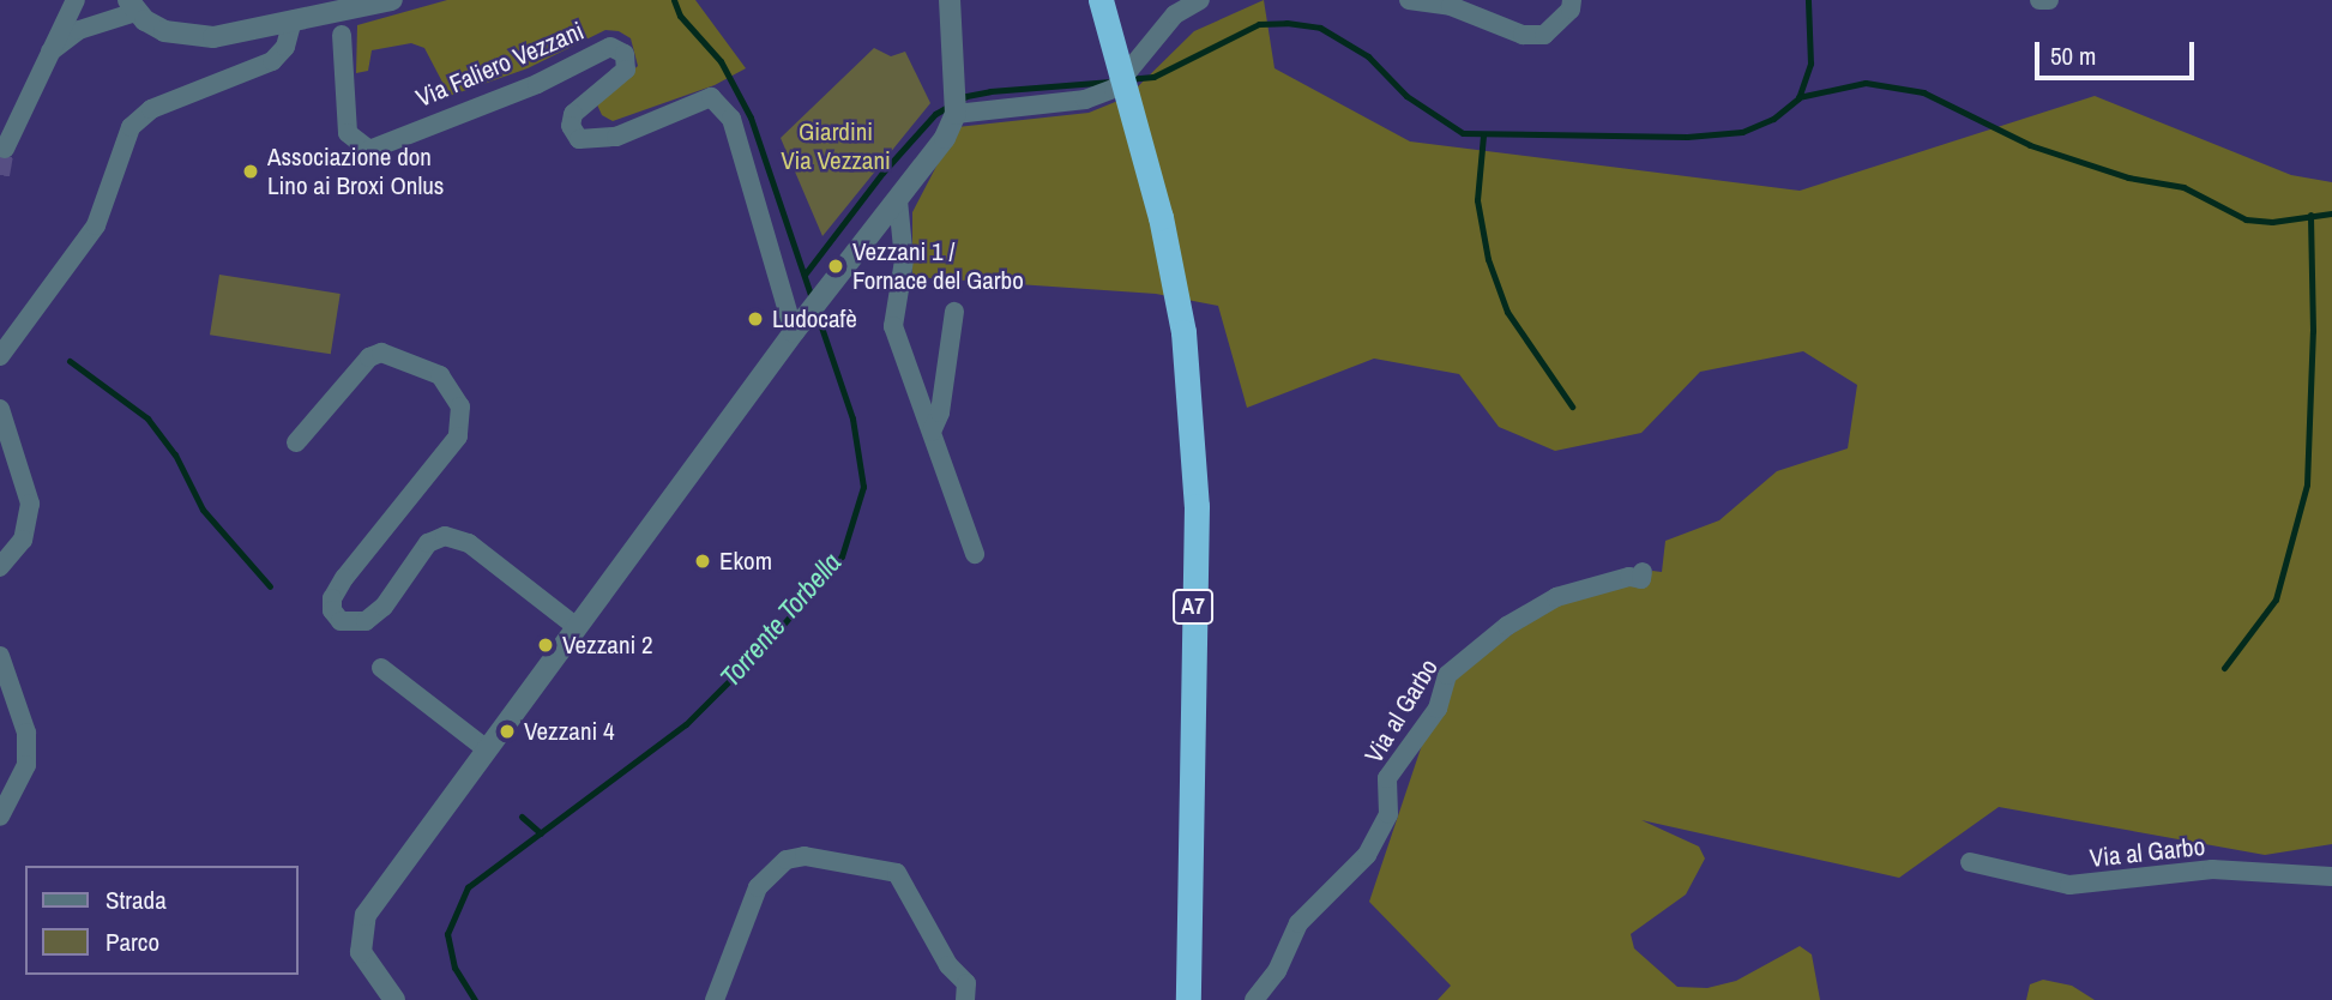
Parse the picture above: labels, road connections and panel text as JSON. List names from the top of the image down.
{
  "streets": {
    "highway": ["A7"],
    "street": ["Via Faliero Vezzani", "Via al Garbo"]
  },
  "water": ["Torrente Torbella"],
  "parks": ["Giardini Via Vezzani"],
  "places": [
    "Associazione don Lino ai Broxi Onlus",
    "Vezzani 1 / Fornace del Garbo",
    "Ludocafè",
    "Ekom",
    "Vezzani 2",
    "Vezzani 4"
  ],
  "legend": ["Strada", "Parco"],
  "scale_bar": "50 m"
}
